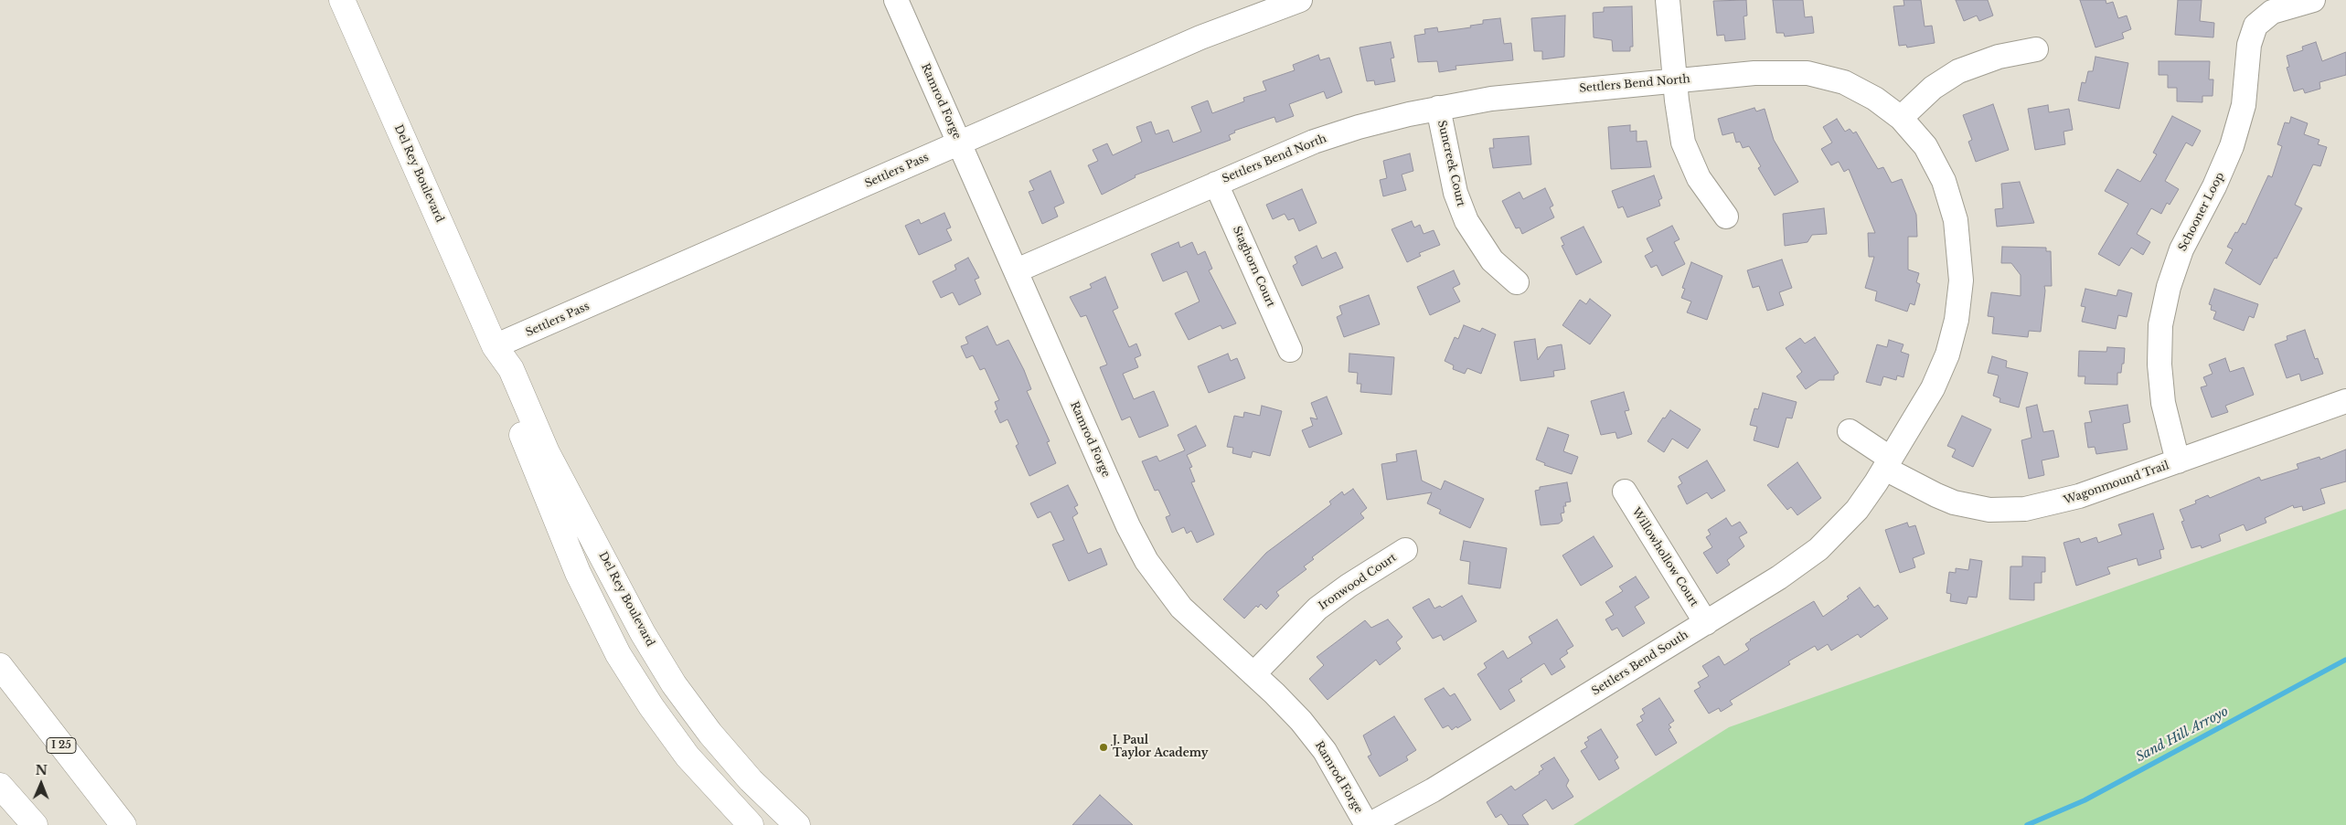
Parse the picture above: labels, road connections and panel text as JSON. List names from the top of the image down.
{
  "streets": {
    "main road": ["Del Rey Boulevard", "I 25"],
    "street": [
      "Settlers Bend North",
      "Ramrod Forge",
      "Suncreek Court",
      "Settlers Pass",
      "Schooner Loop",
      "Staghorn Court",
      "Wagonmound Trail",
      "Willowhollow Court",
      "Ironwood Court",
      "Settlers Bend South"
    ]
  },
  "crossings": [
    ["Settlers Bend North", "Ramrod Forge"],
    ["Settlers Bend North", "Suncreek Court"],
    ["Settlers Bend North", "Staghorn Court"],
    ["Settlers Bend North", "Wagonmound Trail"],
    ["Settlers Bend North", "Settlers Bend South"],
    ["Ramrod Forge", "Settlers Pass"],
    ["Ramrod Forge", "Ironwood Court"],
    ["Ramrod Forge", "Settlers Bend South"],
    ["Settlers Pass", "Del Rey Boulevard"],
    ["Schooner Loop", "Wagonmound Trail"],
    ["Wagonmound Trail", "Settlers Bend South"],
    ["Willowhollow Court", "Settlers Bend South"]
  ],
  "water": ["Sand Hill Arroyo"],
  "places": ["J. Paul Taylor Academy"],
  "north": "top"
}
